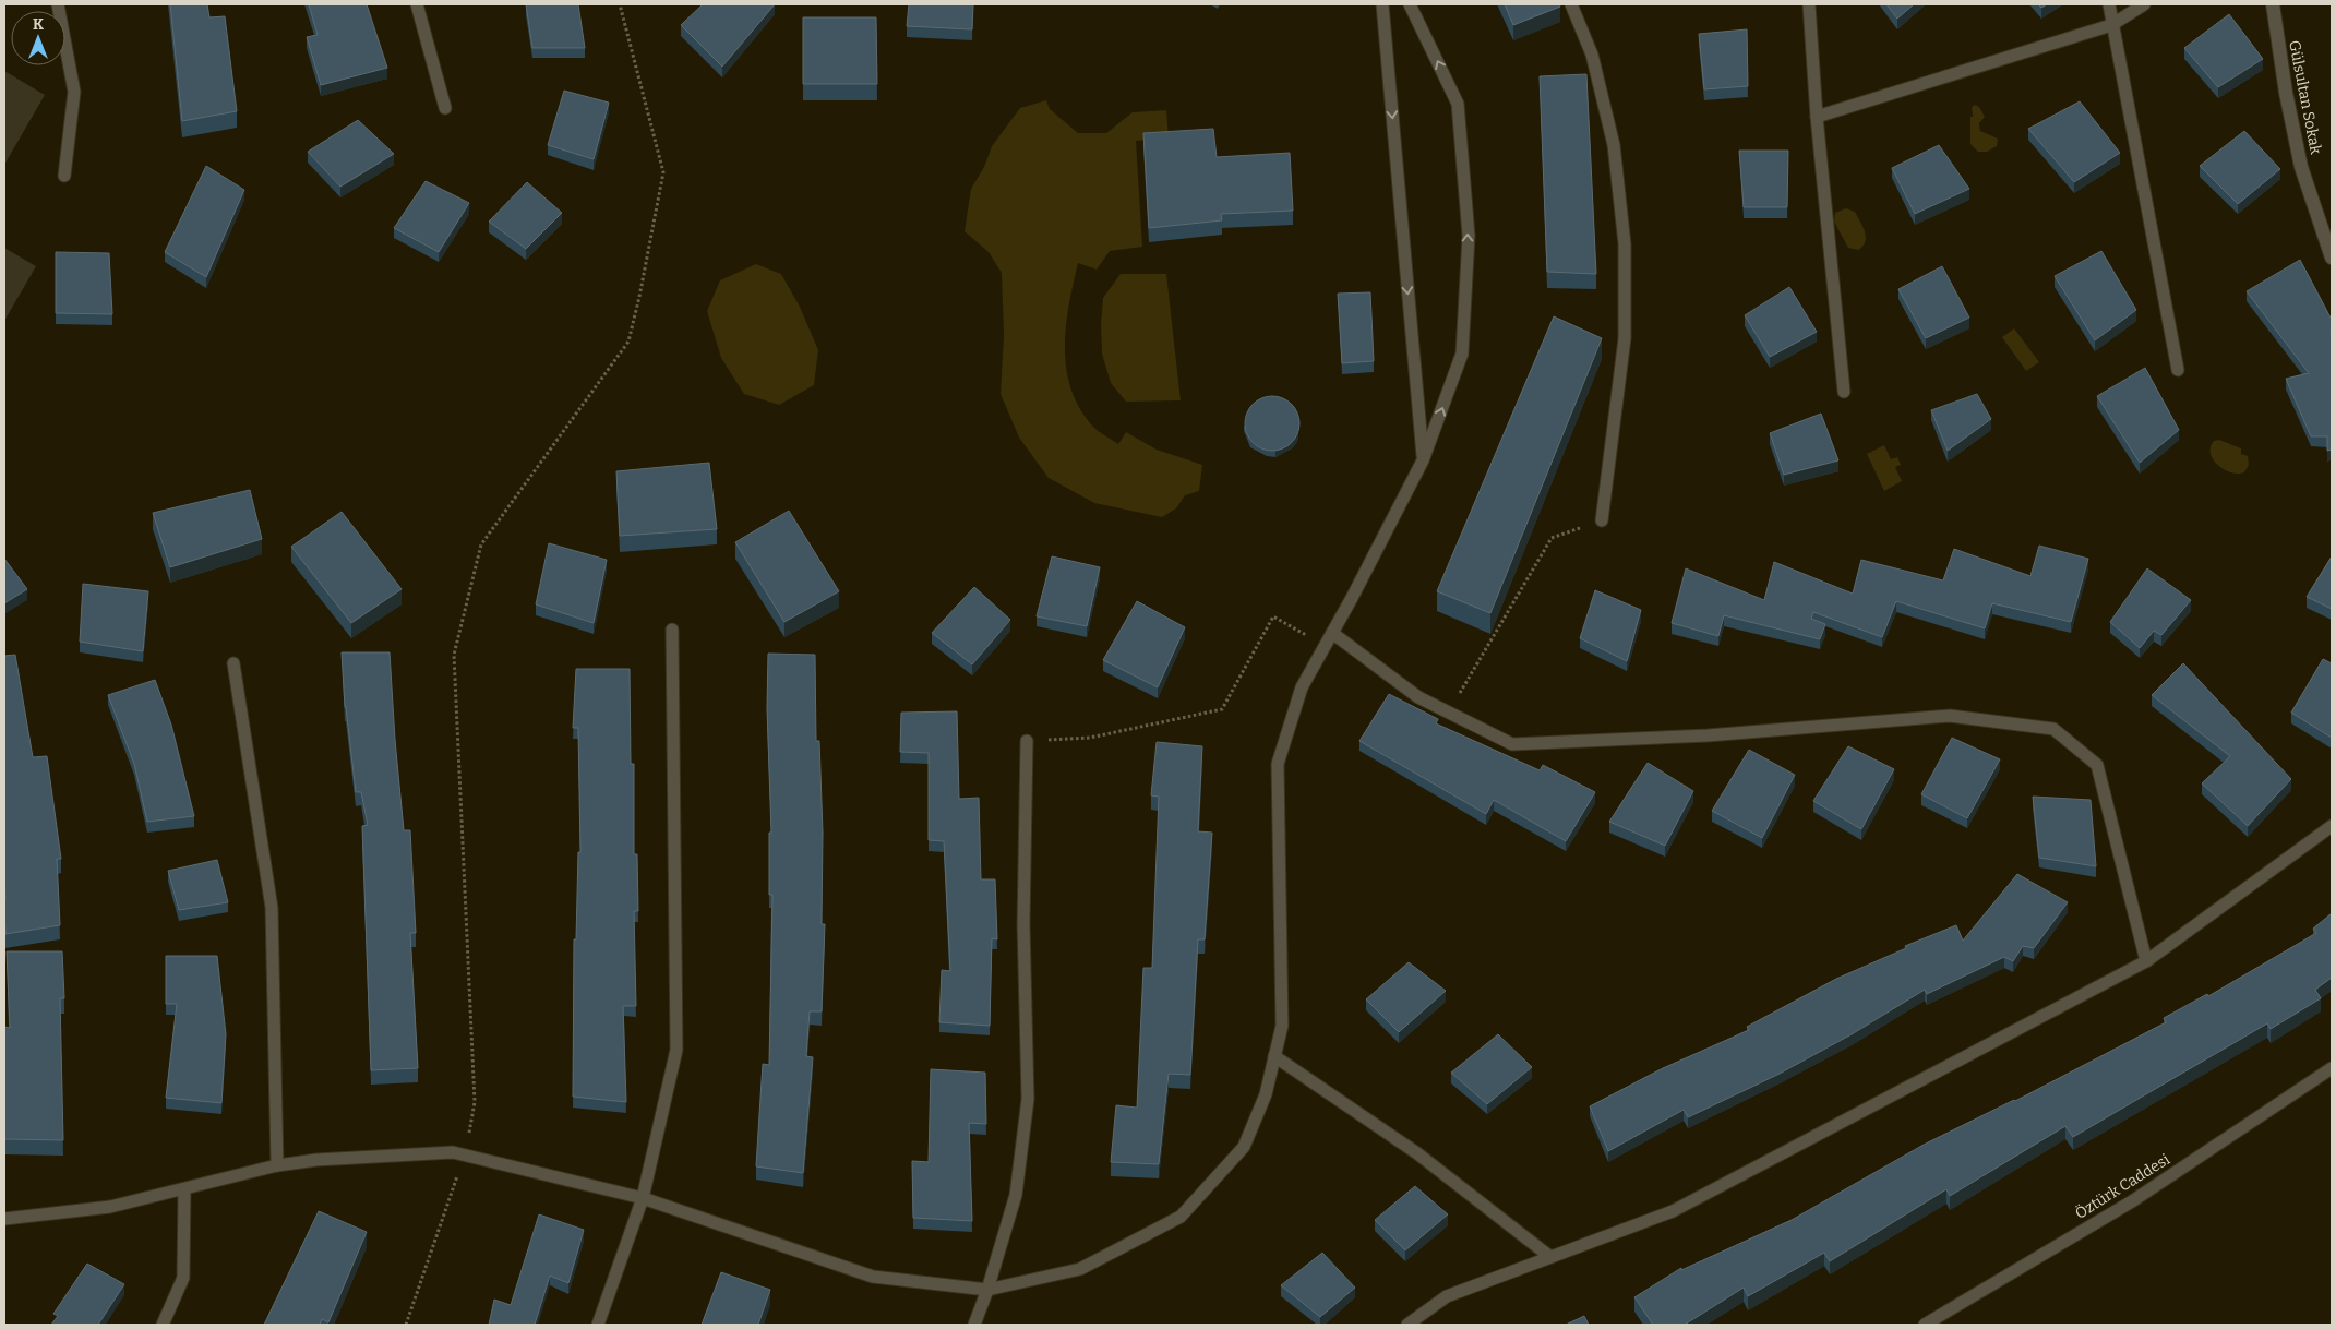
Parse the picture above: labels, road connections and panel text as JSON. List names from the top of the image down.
{
  "streets": {
    "street": ["Gülsultan Sokak"],
    "lane": ["Öztürk Caddesi"]
  },
  "north": "top"
}
